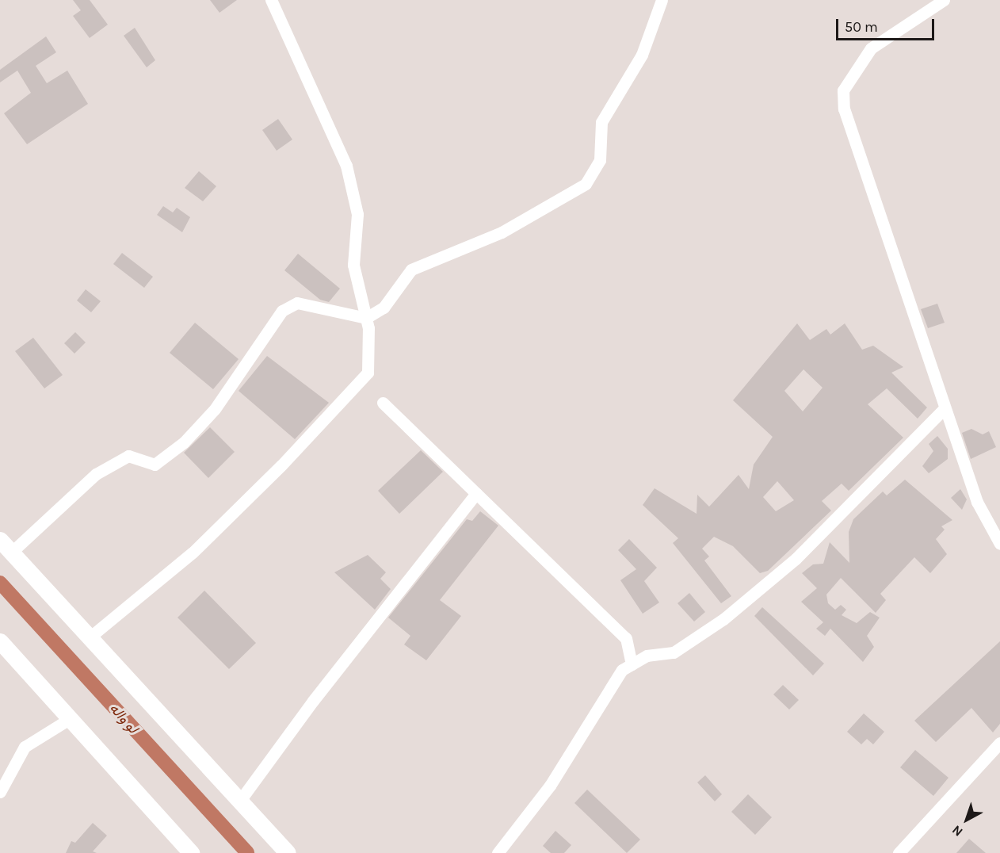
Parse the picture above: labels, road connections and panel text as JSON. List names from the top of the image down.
{
  "water": ["لو واله"],
  "scale_bar": "50 m",
  "north": "bottom left"
}
